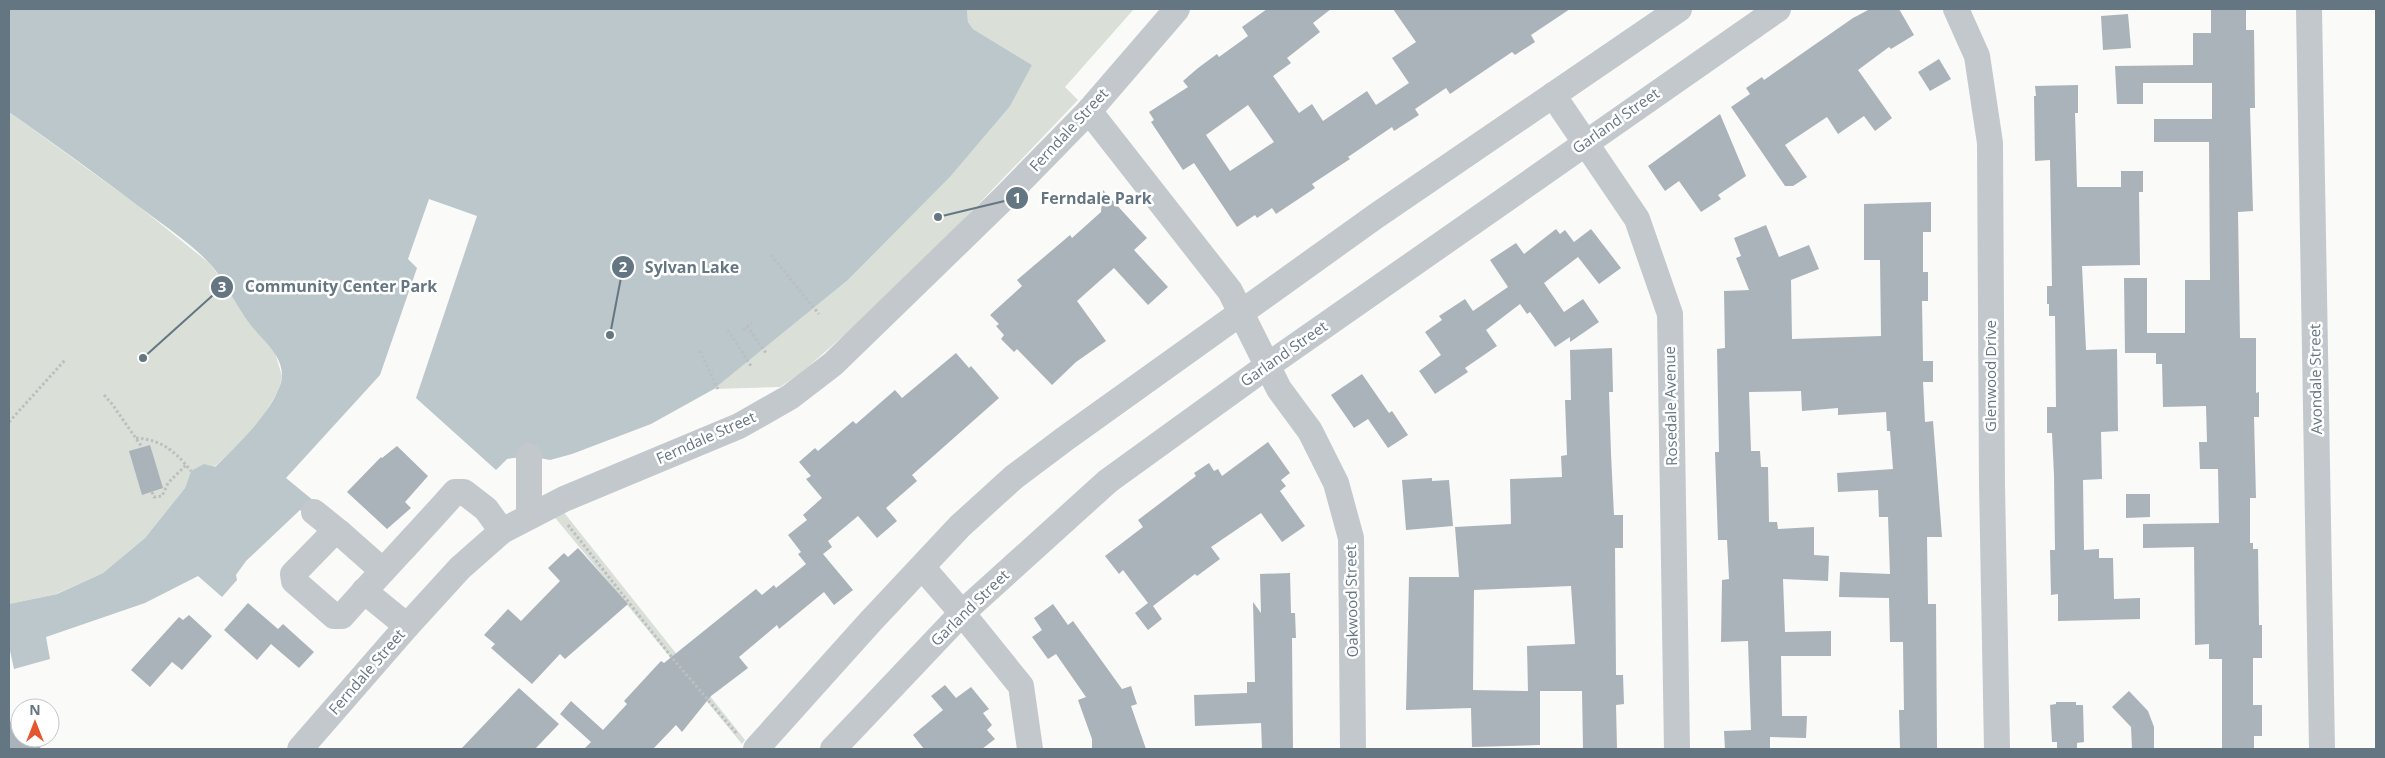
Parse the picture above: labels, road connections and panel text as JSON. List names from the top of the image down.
{
  "streets": {
    "street": [
      "Garland Street",
      "Ferndale Street",
      "Glenwood Drive",
      "Avondale Street",
      "Rosedale Avenue",
      "Oakwood Street"
    ]
  },
  "crossings": [
    ["Garland Street", "Rosedale Avenue"],
    ["Garland Street", "Oakwood Street"],
    ["Ferndale Street", "Oakwood Street"]
  ],
  "places": ["Ferndale Park", "Sylvan Lake", "Community Center Park"],
  "north": "top"
}
